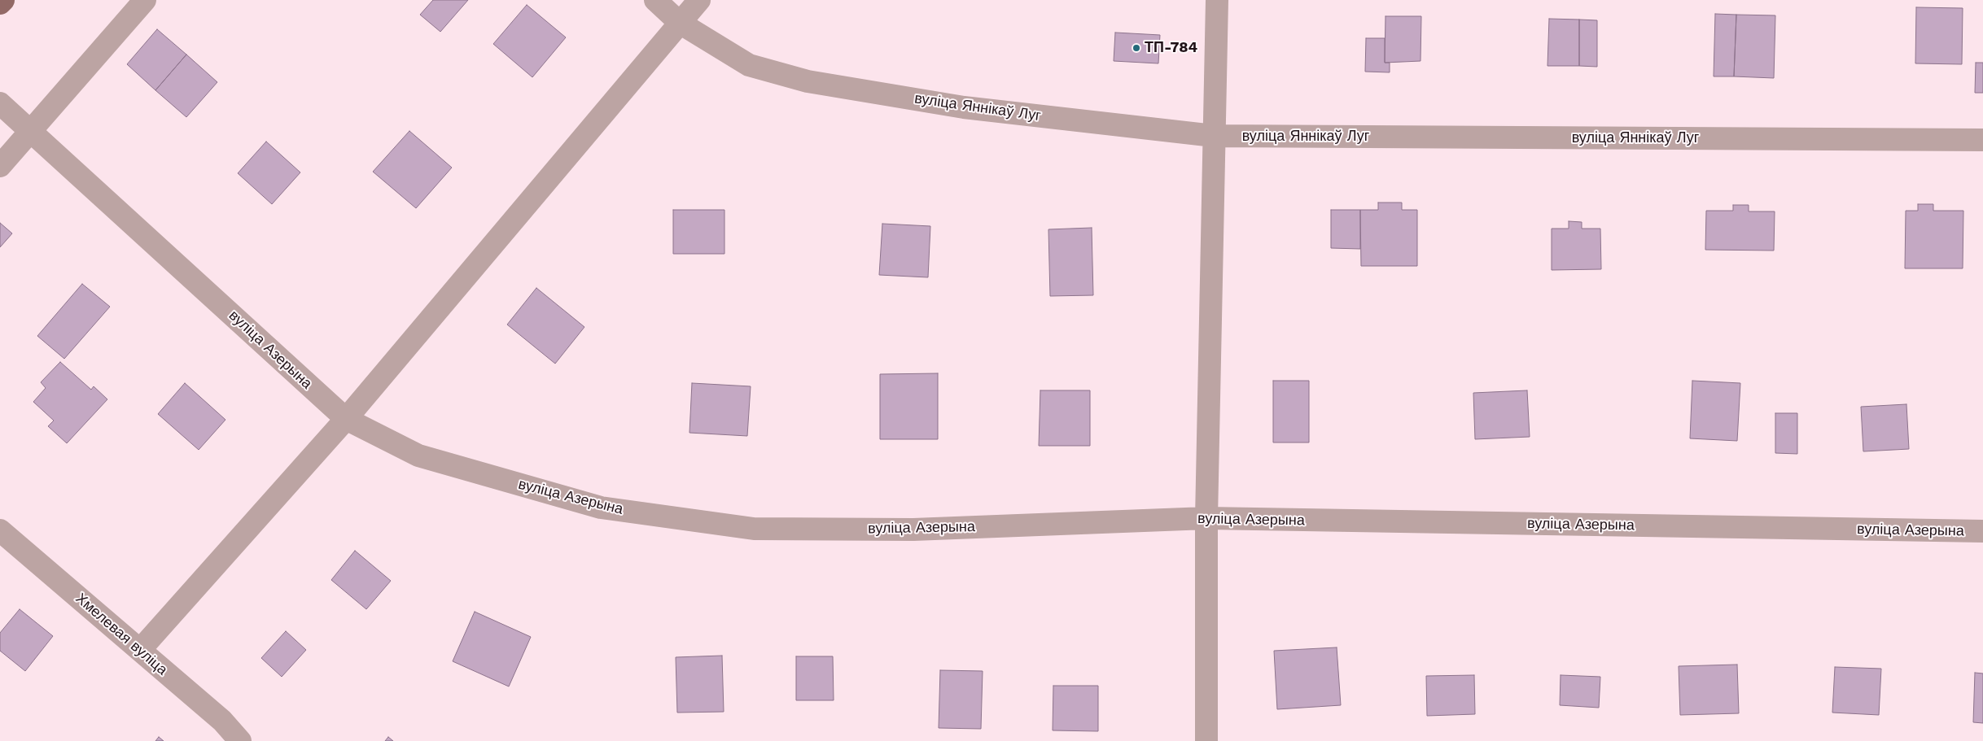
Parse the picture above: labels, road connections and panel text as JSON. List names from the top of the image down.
{
  "streets": {
    "street": ["вуліца Яннікаў Луг", "вуліца Азерына", "Хмелевая вуліца"]
  },
  "places": ["ТП-784"]
}
